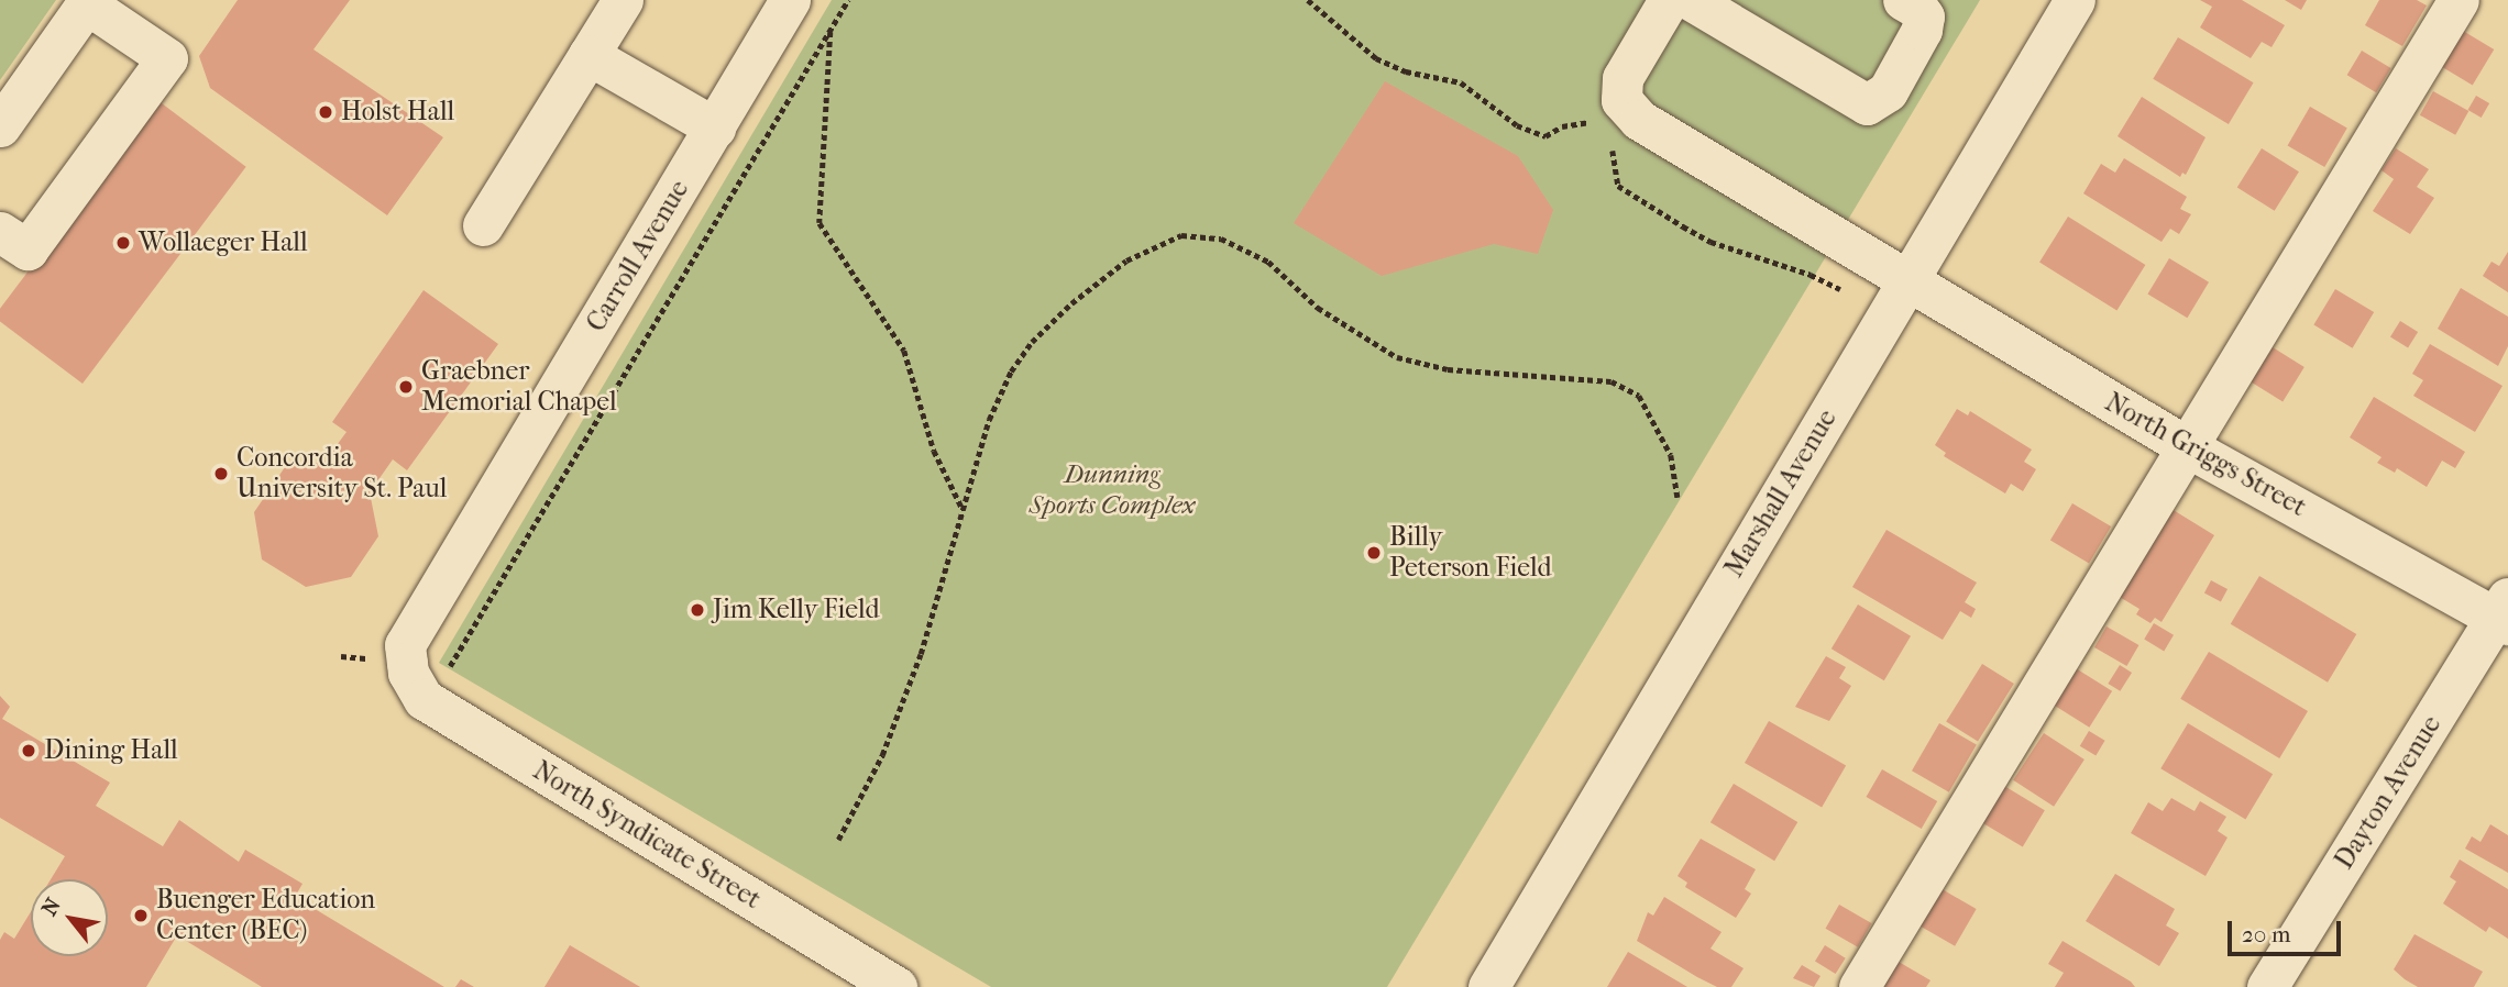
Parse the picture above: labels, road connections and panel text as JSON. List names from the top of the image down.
{
  "streets": {
    "street": [
      "Carroll Avenue",
      "North Griggs Street",
      "Marshall Avenue",
      "Dayton Avenue",
      "North Syndicate Street"
    ]
  },
  "crossings": [
    ["Carroll Avenue", "North Syndicate Street"],
    ["North Griggs Street", "Marshall Avenue"],
    ["North Griggs Street", "Dayton Avenue"]
  ],
  "parks": ["Dunning Sports Complex"],
  "places": [
    "Holst Hall",
    "Wollaeger Hall",
    "Graebner Memorial Chapel",
    "Concordia University St. Paul",
    "Billy Peterson Field",
    "Jim Kelly Field",
    "Dining Hall",
    "Buenger Education Center (BEC)"
  ],
  "scale_bar": "20 m",
  "north": "top left"
}
